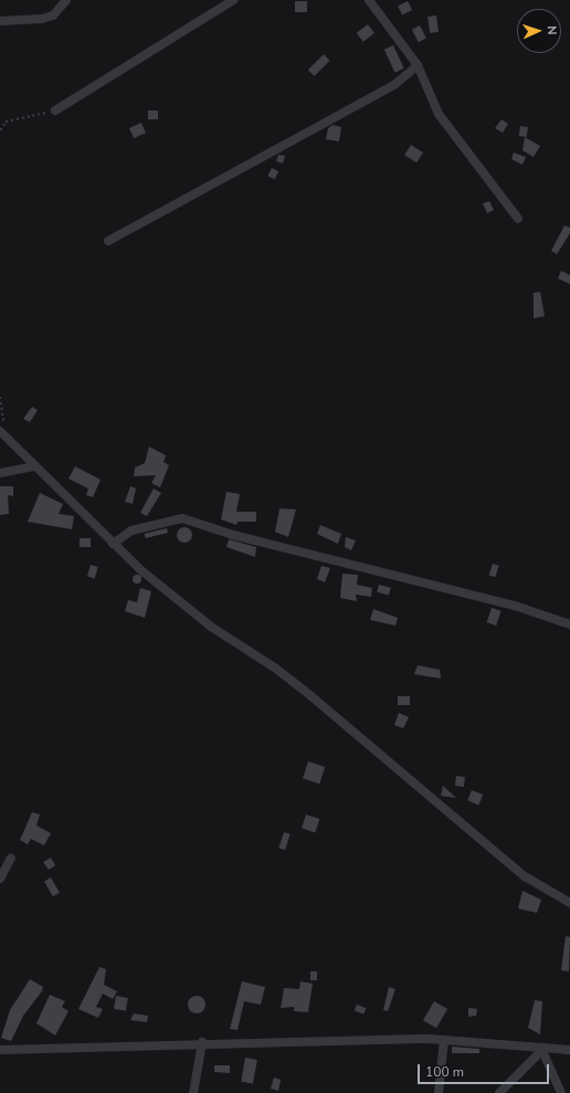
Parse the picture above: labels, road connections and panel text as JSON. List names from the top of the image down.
{
  "scale_bar": "100 m",
  "north": "right"
}
